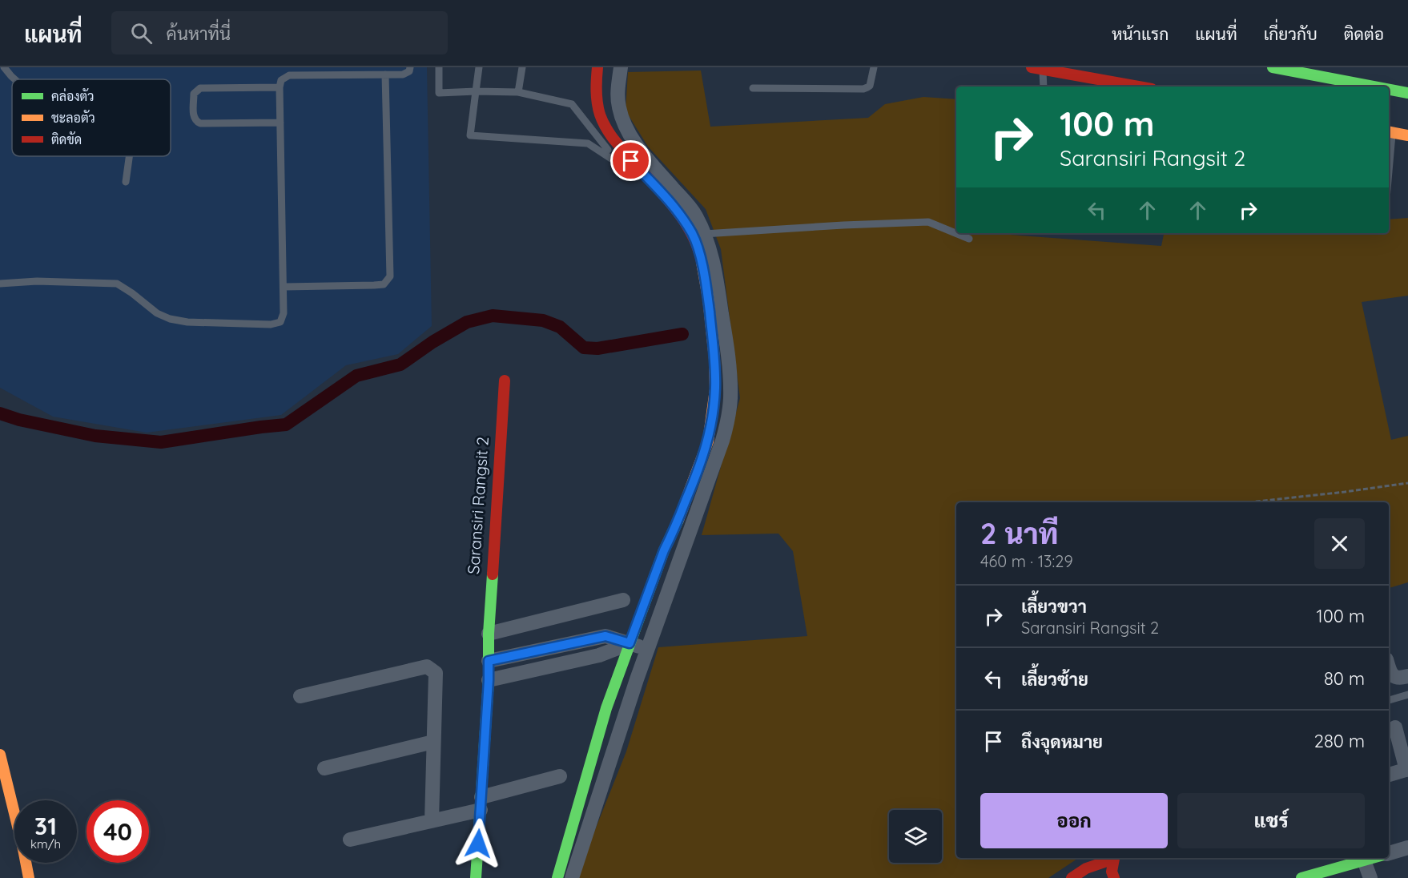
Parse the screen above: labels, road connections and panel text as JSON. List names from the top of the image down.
{
  "streets": {
    "street": ["Saransiri Rangsit 2"]
  },
  "legend": ["คล่องตัว", "ชะลอตัว", "ติดขัด"],
  "page": {
    "header": "แผนที่",
    "search": "ค้นหาที่นี่",
    "nav": [
      "หน้าแรก",
      "แผนที่",
      "เกี่ยวกับ",
      "ติดต่อ"
    ],
    "turn": ["100 m", "Saransiri Rangsit 2"],
    "heading": ["2 นาที", "460 m · 13:29"],
    "list": [
      {
        "name": "เลี้ยวขวา",
        "note": "Saransiri Rangsit 2",
        "value": "100 m"
      },
      {
        "name": "เลี้ยวซ้าย",
        "value": "80 m"
      },
      {
        "name": "ถึงจุดหมาย",
        "value": "280 m"
      }
    ],
    "buttons": ["ออก", "แชร์"],
    "speed": "31 km/h",
    "limit": "40"
  }
}
